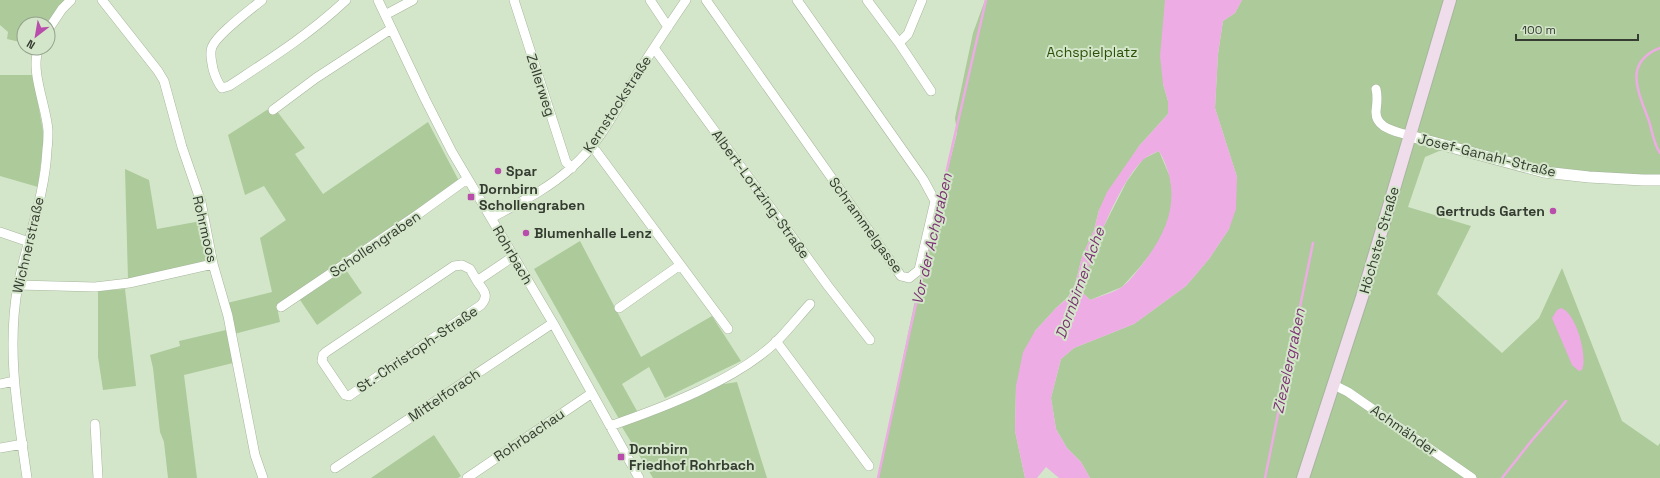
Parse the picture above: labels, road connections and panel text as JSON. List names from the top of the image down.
{
  "streets": {
    "main road": ["Höchster Straße"],
    "street": [
      "Zellerweg",
      "Kernstockstraße",
      "Josef-Ganahl-Straße",
      "Albert-Lortzing-Straße",
      "Schrammelgasse",
      "Rohrmoos",
      "Schollengraben",
      "Wichnerstraße",
      "Rohrbach",
      "St.-Christoph-Straße",
      "Mittelforach",
      "Achmähder",
      "Rohrbachau"
    ]
  },
  "crossings": [
    ["Zellerweg", "Kernstockstraße"],
    ["Kernstockstraße", "Albert-Lortzing-Straße"],
    ["Kernstockstraße", "Rohrbach"],
    ["Josef-Ganahl-Straße", "Höchster Straße"],
    ["Höchster Straße", "Achmähder"],
    ["Schollengraben", "Rohrbach"],
    ["Rohrbach", "Mittelforach"],
    ["Rohrbach", "Rohrbachau"]
  ],
  "water": ["Vor der Achgraben", "Dornbirner Ache", "Ziezelergraben"],
  "parks": ["Achspielplatz"],
  "places": {
    "other": ["Spar", "Gertruds Garten", "Blumenhalle Lenz"],
    "transit": ["Dornbirn Schollengraben", "Dornbirn Friedhof Rohrbach"]
  },
  "scale_bar": "100 m",
  "north": "bottom left"
}
